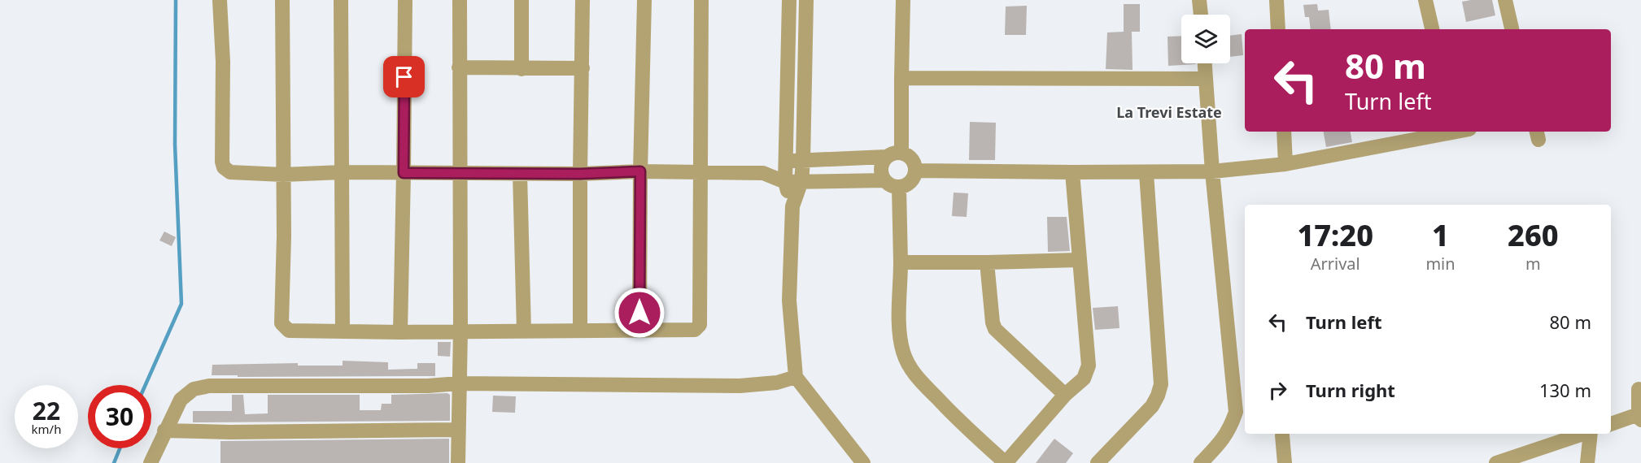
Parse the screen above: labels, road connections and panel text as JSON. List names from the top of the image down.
{
  "districts": ["La Trevi Estate"],
  "page": {
    "turn": ["80 m", "Turn left"],
    "eta": [
      "17:20",
      "Arrival",
      "1",
      "min",
      "260",
      "m"
    ],
    "list": [
      {
        "name": "Turn left",
        "value": "80 m"
      },
      {
        "name": "Turn right",
        "value": "130 m"
      }
    ],
    "speed": "22 km/h",
    "limit": "30"
  }
}
